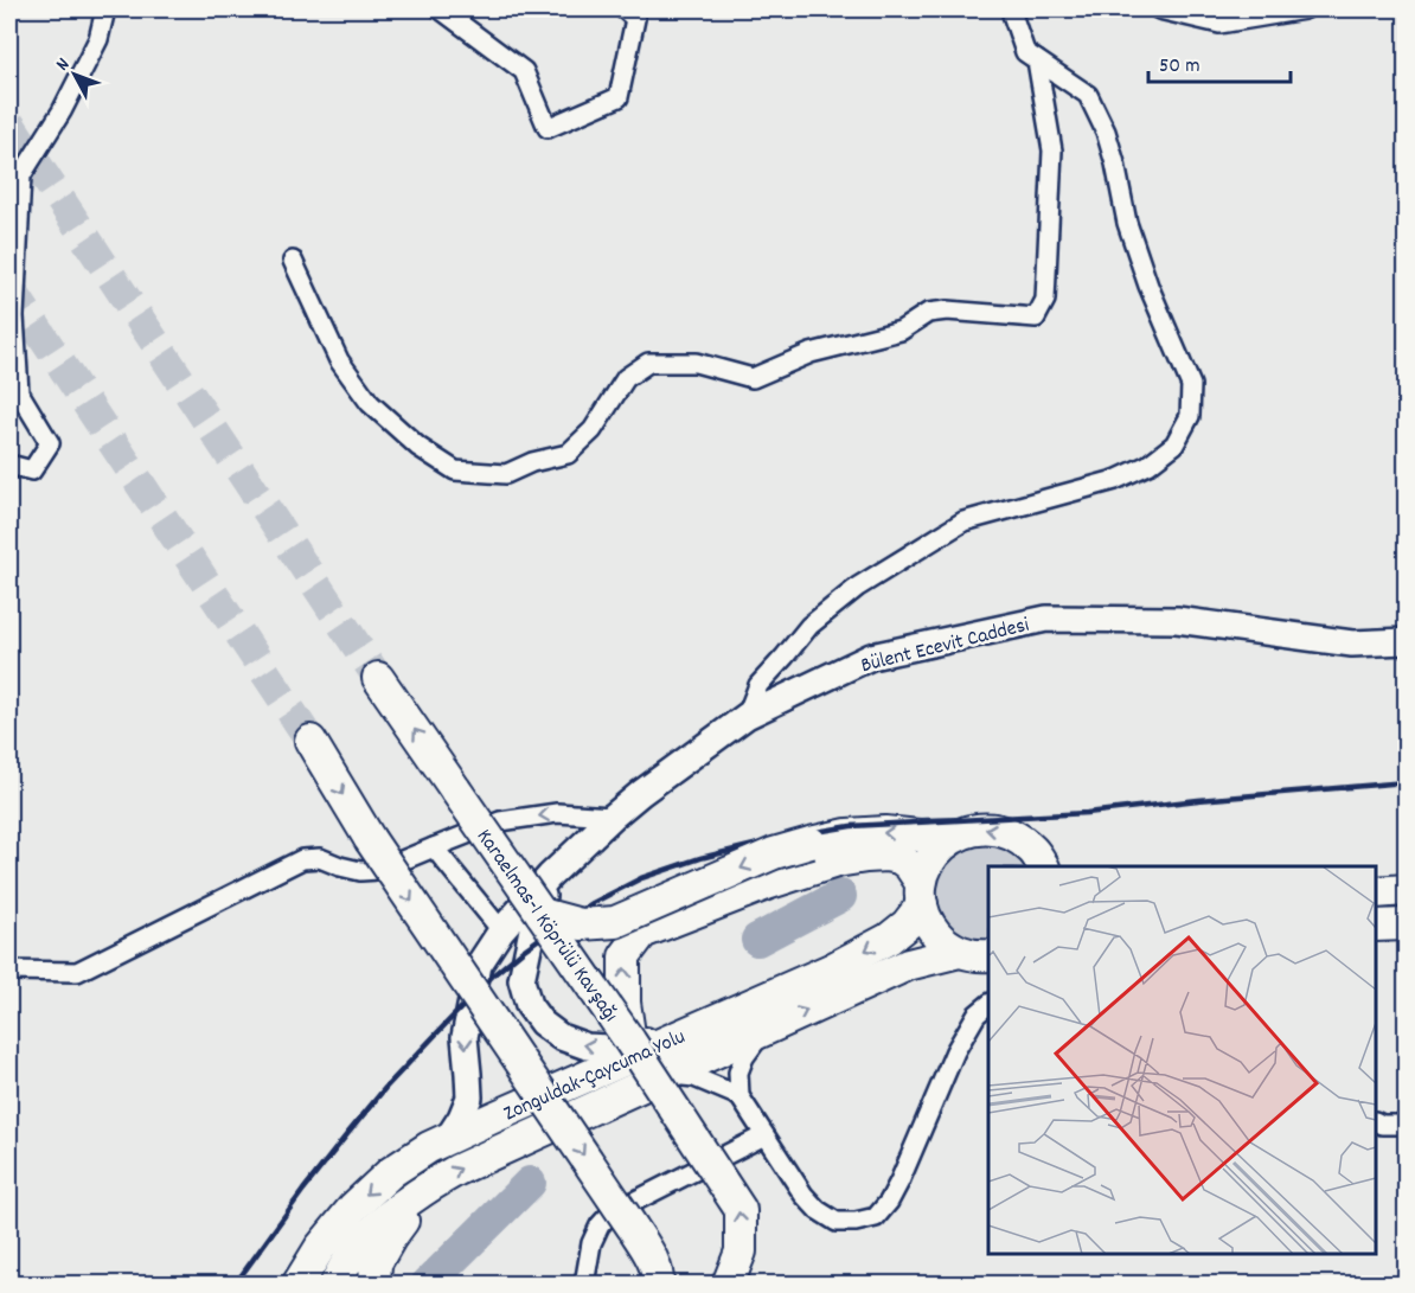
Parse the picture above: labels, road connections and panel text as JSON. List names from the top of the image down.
{
  "streets": {
    "highway": ["Karaelmas-1 Köprülü Kavşağı", "Zonguldak-Çaycuma Yolu"],
    "main road": ["Bülent Ecevit Caddesi"]
  },
  "crossings": [
    ["Bülent Ecevit Caddesi", "Zonguldak-Çaycuma Yolu"]
  ],
  "scale_bar": "50 m",
  "north": "top left"
}
